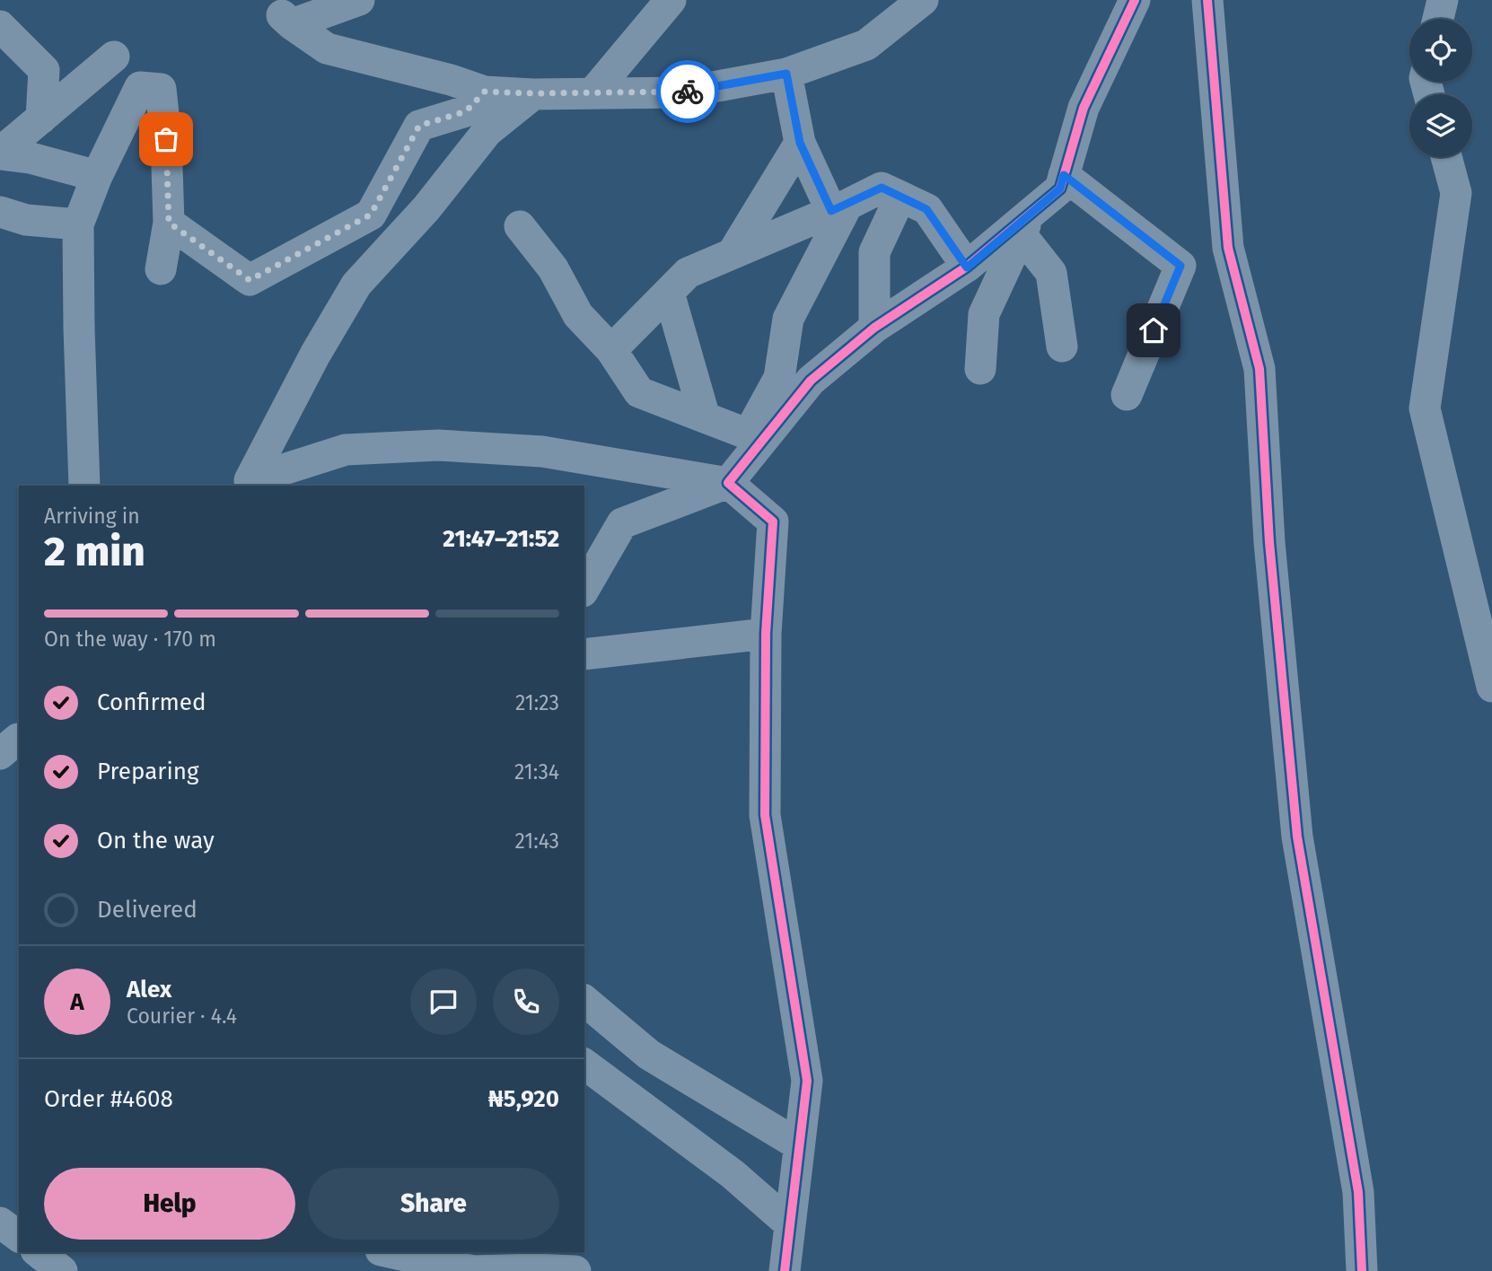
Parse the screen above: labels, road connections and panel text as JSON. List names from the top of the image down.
{
  "page": {
    "heading": ["2 min", "Arriving in", "21:47–21:52"],
    "panel": [
      "Alex",
      "Courier · 4.4",
      "Order #4608",
      "₦5,920"
    ],
    "bar": "On the way · 170 m",
    "list": [
      ["Confirmed", "21:23"],
      ["Preparing", "21:34"],
      ["On the way", "21:43"],
      "Delivered"
    ],
    "round": "A",
    "buttons": ["Help", "Share"]
  }
}
